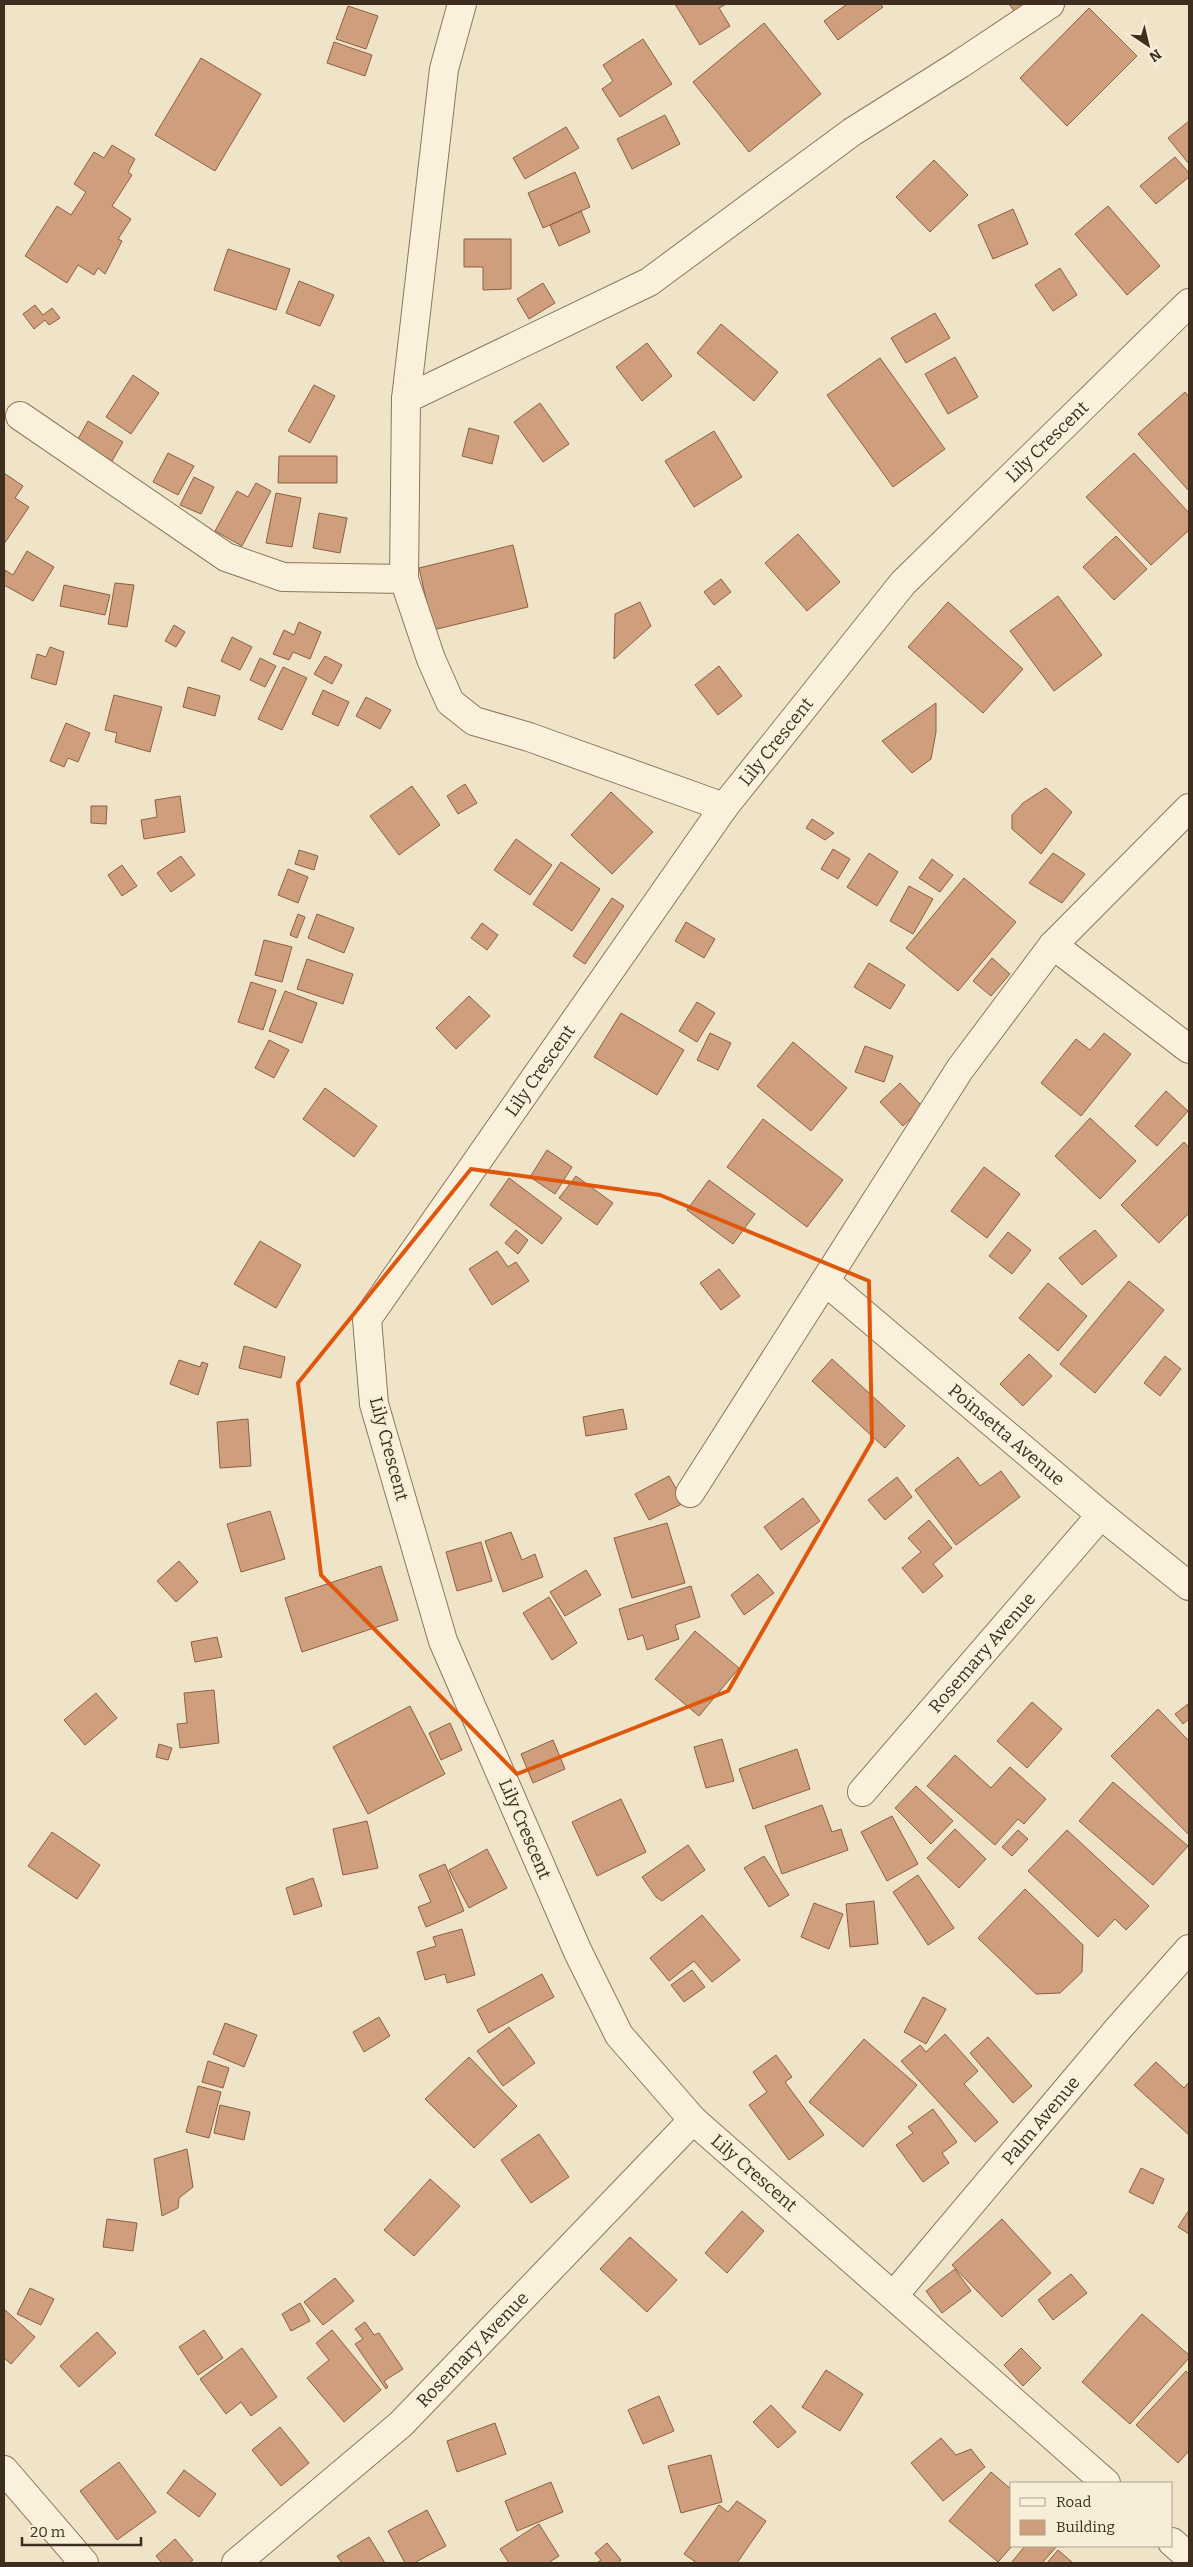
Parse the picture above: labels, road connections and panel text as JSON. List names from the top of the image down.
{
  "streets": {
    "street": [
      "Lily Crescent",
      "Poinsetta Avenue",
      "Rosemary Avenue",
      "Palm Avenue"
    ]
  },
  "crossings": [
    ["Lily Crescent", "Rosemary Avenue"],
    ["Lily Crescent", "Palm Avenue"],
    ["Poinsetta Avenue", "Rosemary Avenue"]
  ],
  "legend": ["Road", "Building"],
  "scale_bar": "20 m",
  "north": "bottom right"
}
